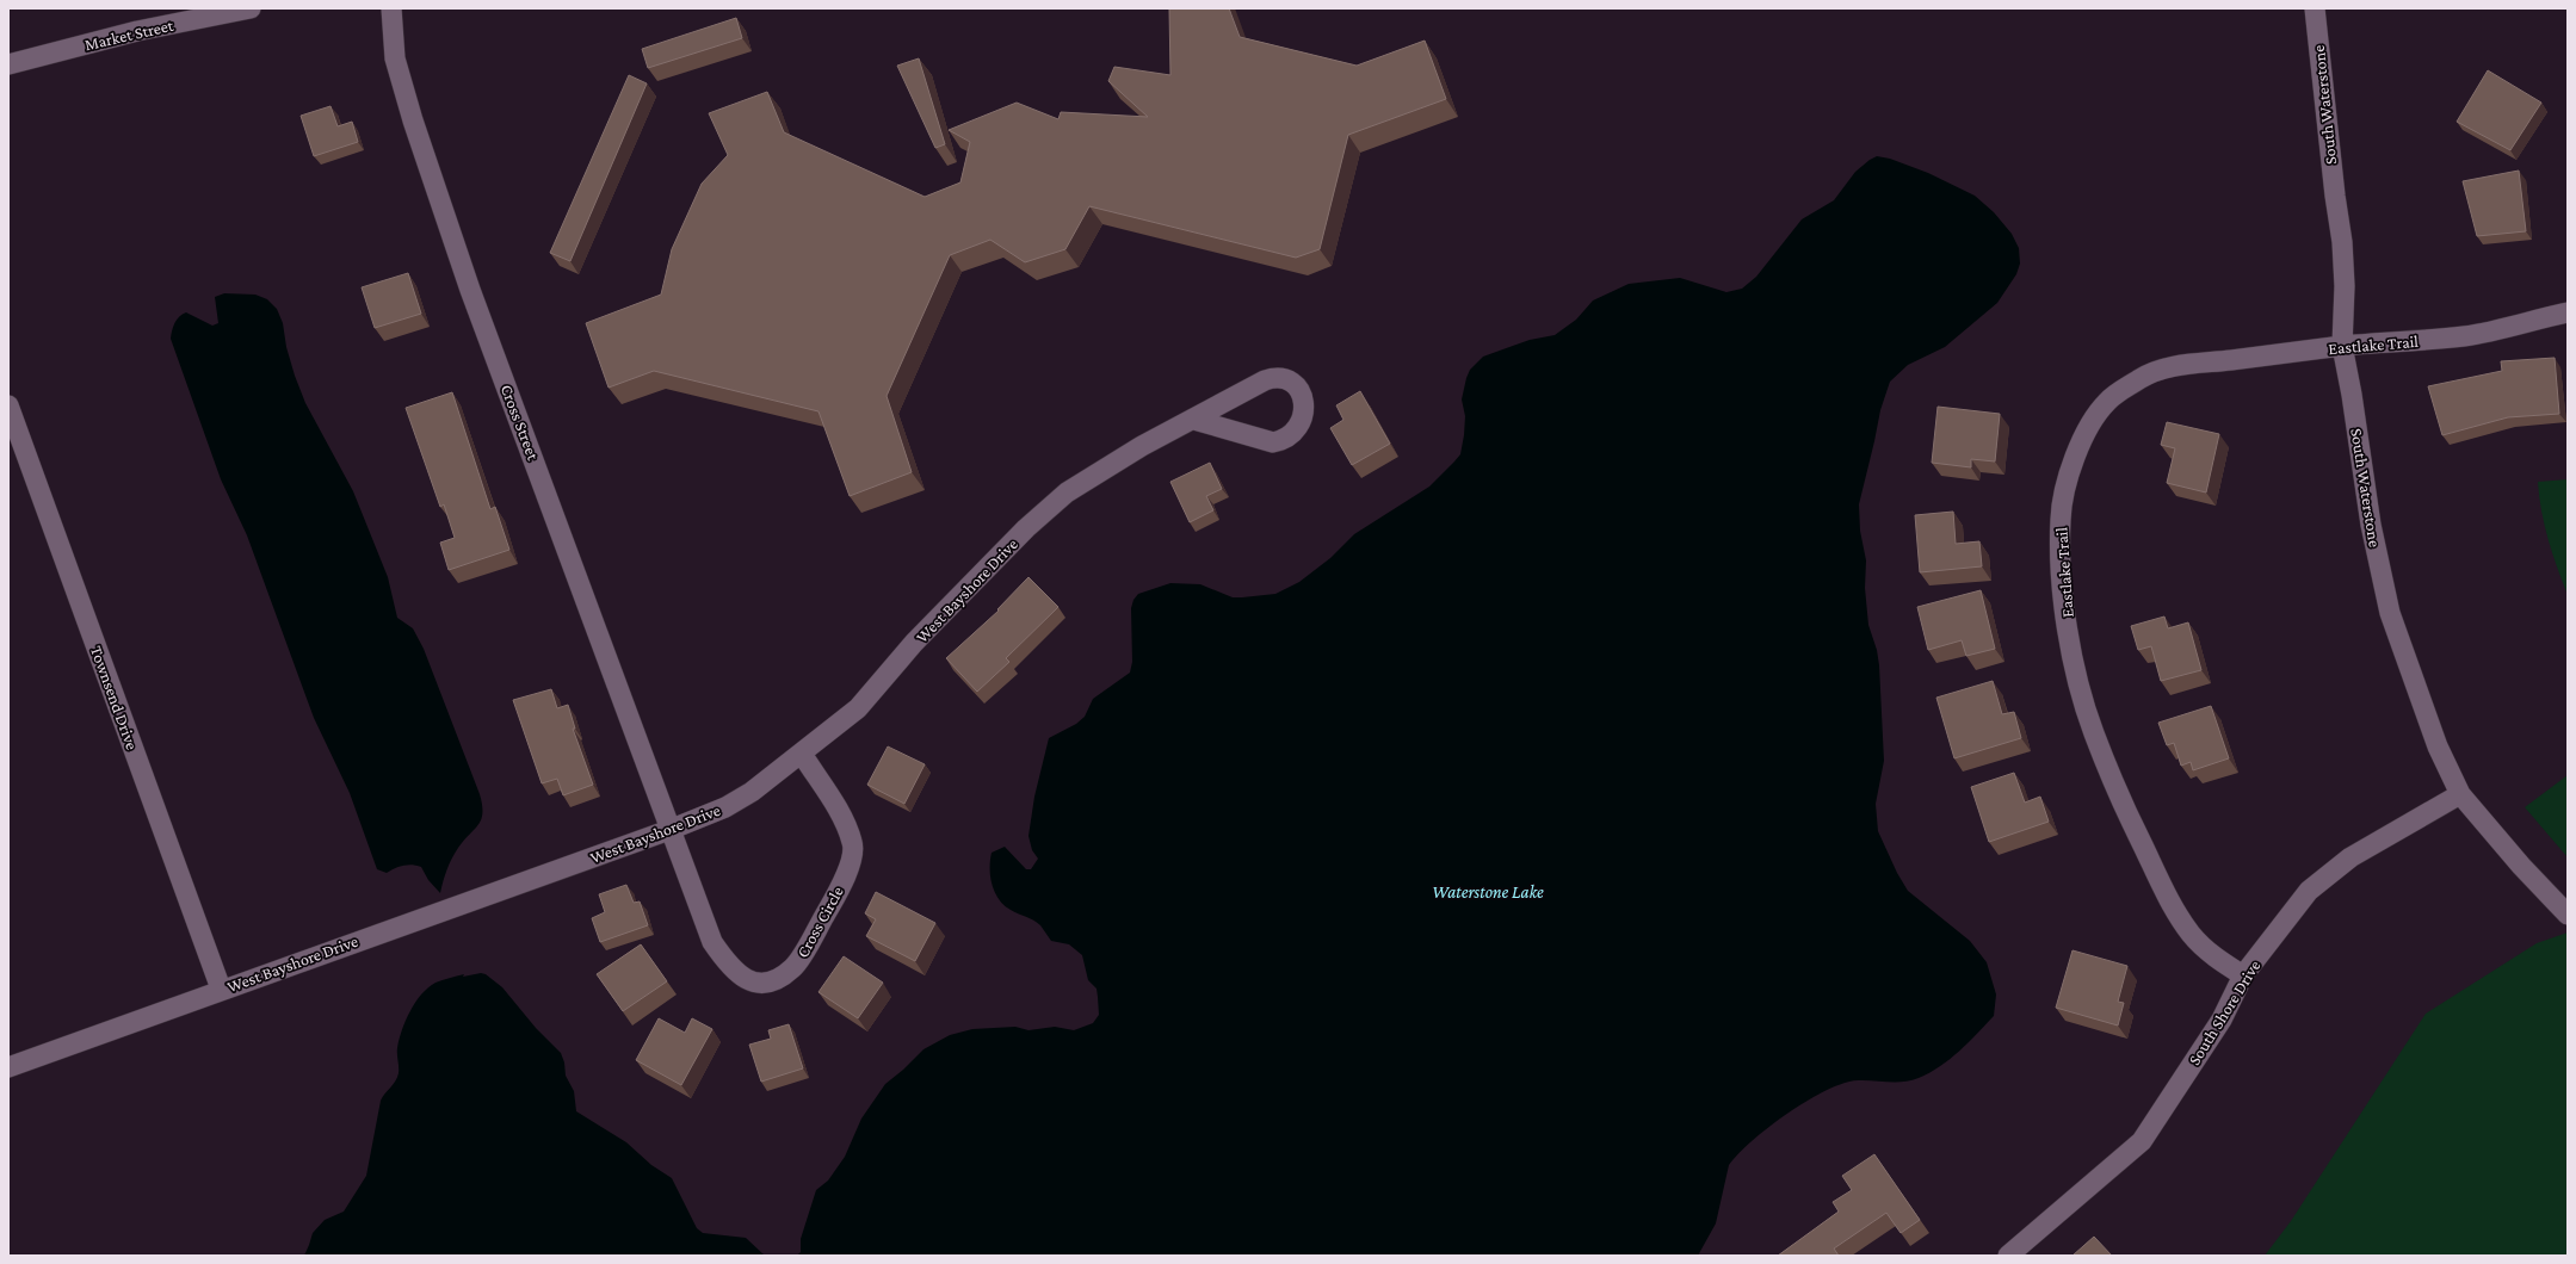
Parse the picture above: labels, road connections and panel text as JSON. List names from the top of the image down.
{
  "streets": {
    "street": [
      "Market Street",
      "South Waterstone",
      "Eastlake Trail",
      "Cross Street",
      "West Bayshore Drive",
      "Townsend Drive",
      "Cross Circle",
      "South Shore Drive"
    ]
  },
  "crossings": [
    ["South Waterstone", "Eastlake Trail"],
    ["South Waterstone", "South Shore Drive"],
    ["Eastlake Trail", "South Shore Drive"],
    ["Cross Street", "West Bayshore Drive"],
    ["Cross Street", "Cross Circle"],
    ["West Bayshore Drive", "Townsend Drive"],
    ["West Bayshore Drive", "Cross Circle"]
  ],
  "water": ["Waterstone Lake"]
}
